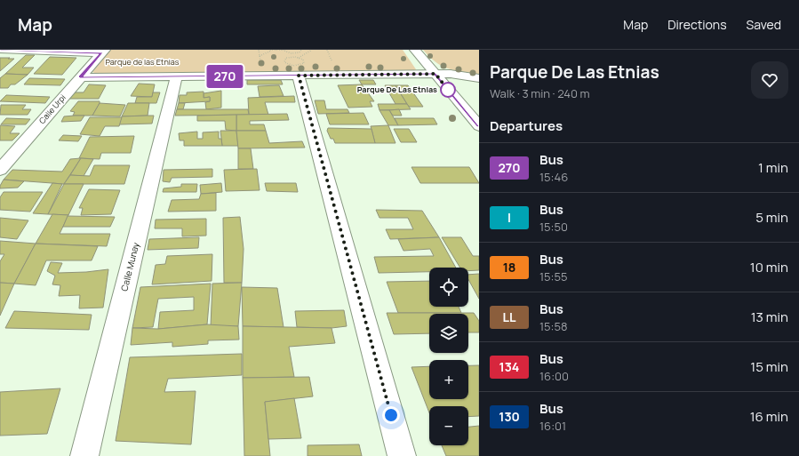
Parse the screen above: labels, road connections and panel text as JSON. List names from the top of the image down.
{
  "streets": {
    "street": ["Calle Urpi", "Calle Munay"]
  },
  "parks": ["Parque de las Etnias"],
  "places": ["Parque De Las Etnias"],
  "lines": ["bus line 270"],
  "page": {
    "header": "Map",
    "nav": ["Map", "Directions", "Saved"],
    "on_map": "270",
    "heading": [
      ["Parque De Las Etnias", "Walk · 3 min · 240 m"],
      "Departures"
    ],
    "list": [
      {
        "mark": "270",
        "name": "Bus",
        "note": "15:46",
        "value": "1 min"
      },
      {
        "mark": "I",
        "name": "Bus",
        "note": "15:50",
        "value": "5 min"
      },
      {
        "mark": "18",
        "name": "Bus",
        "note": "15:55",
        "value": "10 min"
      },
      {
        "mark": "LL",
        "name": "Bus",
        "note": "15:58",
        "value": "13 min"
      },
      {
        "mark": "134",
        "name": "Bus",
        "note": "16:00",
        "value": "15 min"
      },
      {
        "mark": "130",
        "name": "Bus",
        "note": "16:01",
        "value": "16 min"
      }
    ],
    "map_buttons": ["+", "−"]
  }
}
